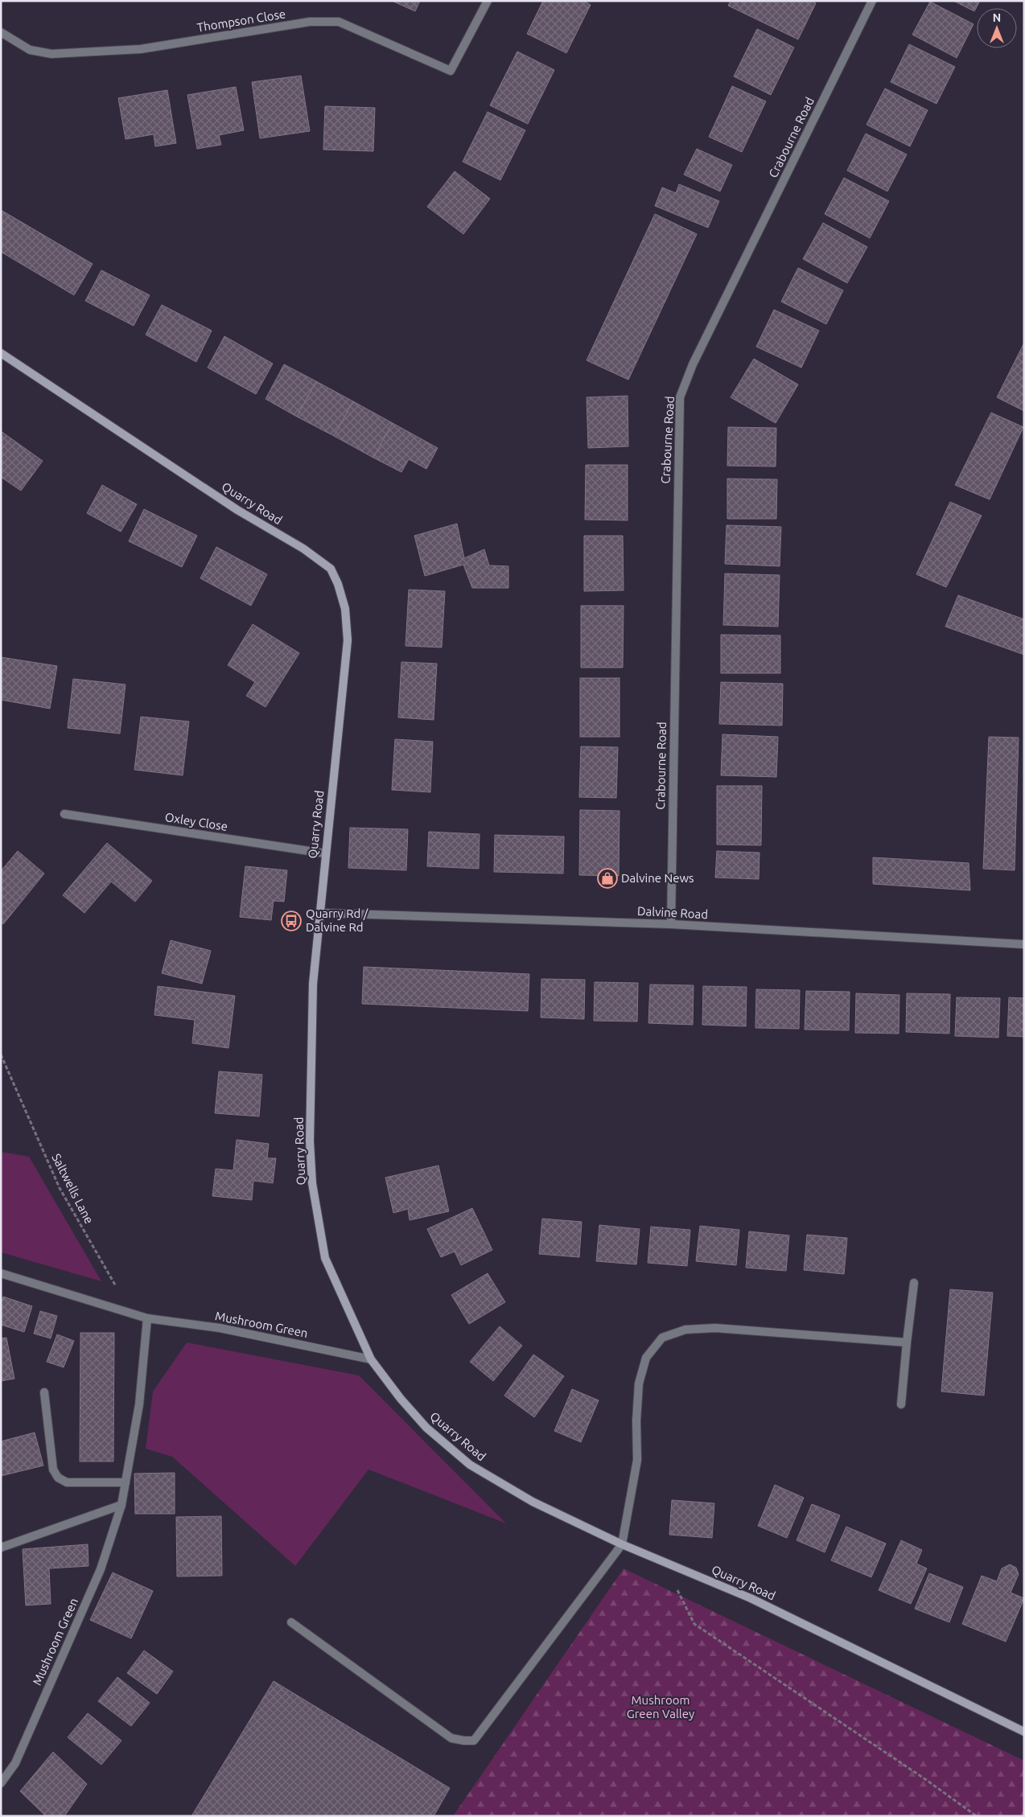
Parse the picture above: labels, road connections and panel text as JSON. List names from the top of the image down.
{
  "streets": {
    "street": [
      "Thompson Close",
      "Crabourne Road",
      "Quarry Road",
      "Oxley Close",
      "Dalvine Road",
      "Mushroom Green"
    ],
    "path": ["Saltwells Lane"]
  },
  "crossings": [
    ["Crabourne Road", "Dalvine Road"],
    ["Quarry Road", "Oxley Close"],
    ["Quarry Road", "Dalvine Road"],
    ["Quarry Road", "Mushroom Green"]
  ],
  "parks": ["Mushroom Green Valley"],
  "places": {
    "shop": ["Dalvine News"],
    "bus stop": ["Quarry Rd / Dalvine Rd"]
  },
  "north": "top"
}
